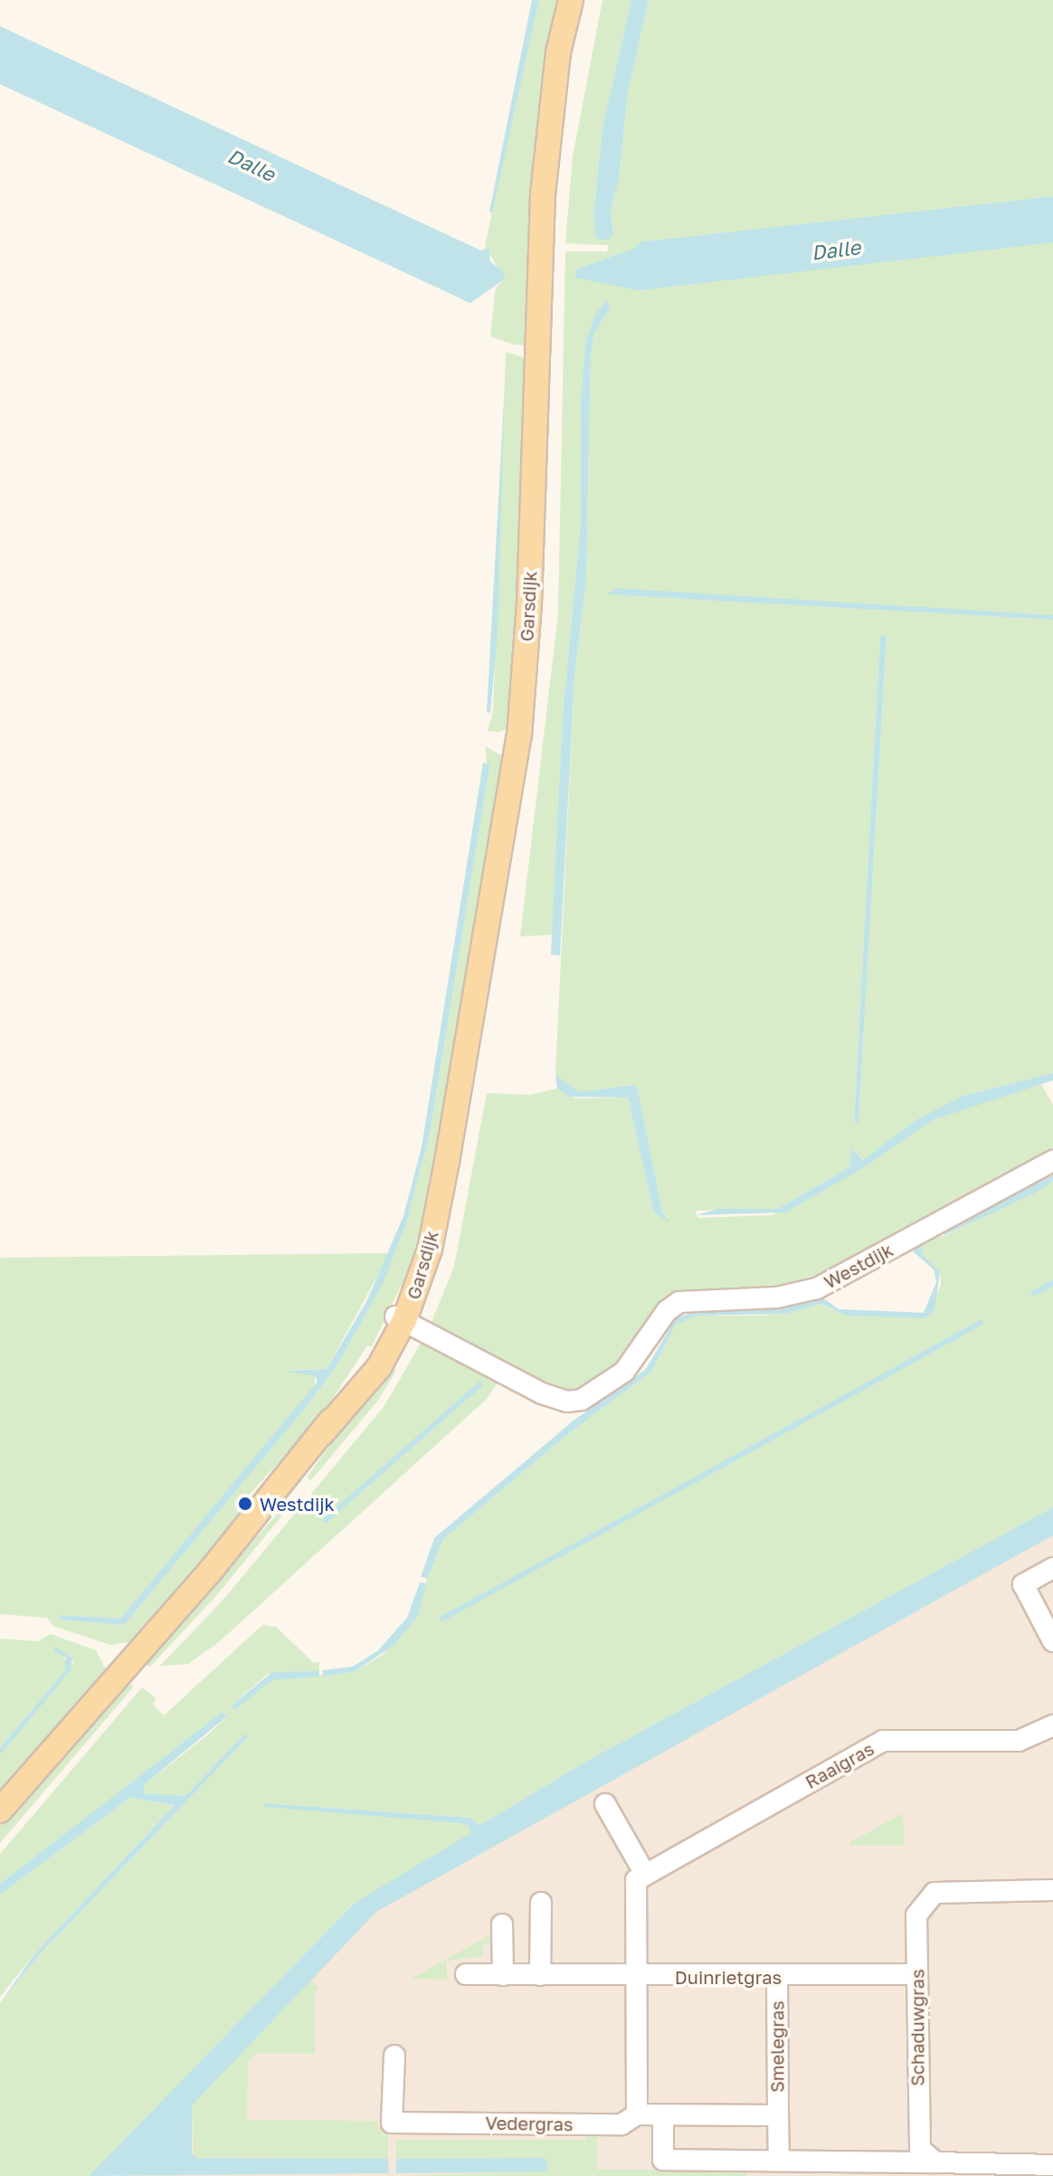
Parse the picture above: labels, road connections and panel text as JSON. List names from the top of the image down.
{
  "streets": {
    "main road": ["Garsdijk"],
    "street": [
      "Westdijk",
      "Raaigras",
      "Duinrietgras",
      "Schaduwgras",
      "Smelegras",
      "Vedergras"
    ]
  },
  "crossings": [
    ["Garsdijk", "Westdijk"],
    ["Duinrietgras", "Schaduwgras"],
    ["Duinrietgras", "Smelegras"],
    ["Smelegras", "Vedergras"]
  ],
  "water": ["Dalle"],
  "places": ["Westdijk"]
}
